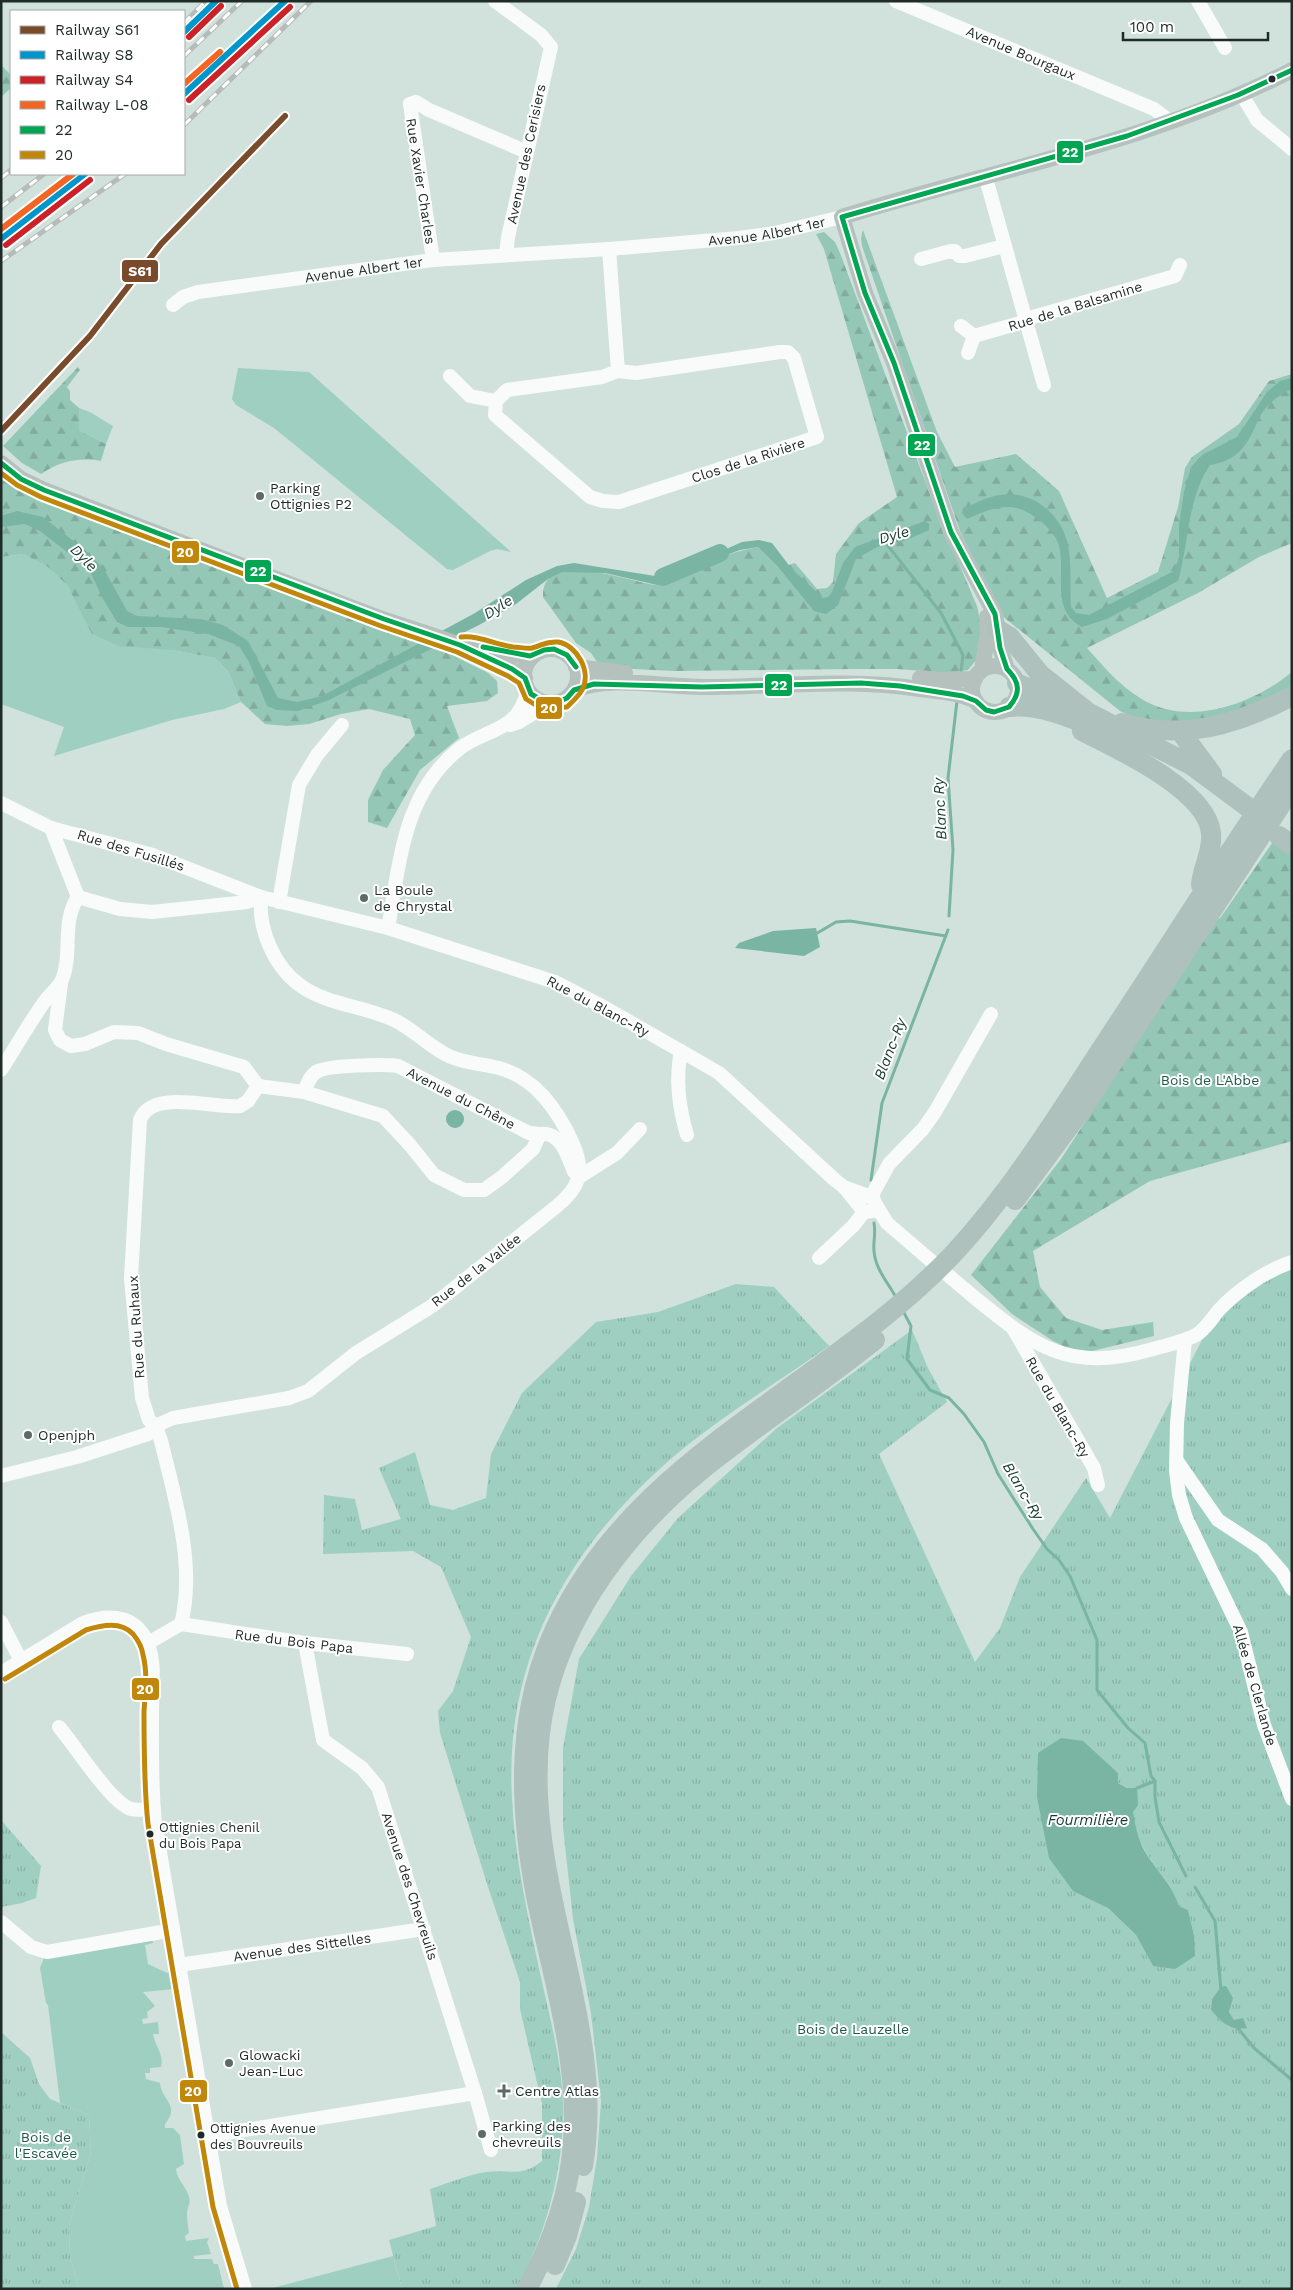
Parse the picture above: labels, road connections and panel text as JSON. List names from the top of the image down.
{
  "streets": {
    "main road": ["Avenue Albert 1er"],
    "street": [
      "Avenue Bourgaux",
      "Avenue des Cerisiers",
      "Rue Xavier Charles",
      "Rue de la Balsamine",
      "Clos de la Rivière",
      "Rue des Fusillés",
      "Rue du Blanc-Ry",
      "Avenue du Chêne",
      "Rue de la Vallée",
      "Rue du Ruhaux",
      "Rue du Bois Papa",
      "Allée de Clerlande",
      "Avenue des Chevreuils",
      "Avenue des Sittelles"
    ]
  },
  "crossings": [
    ["Avenue Bourgaux", "Avenue Albert 1er"],
    ["Avenue des Cerisiers", "Rue Xavier Charles"],
    ["Avenue des Cerisiers", "Avenue Albert 1er"],
    ["Rue Xavier Charles", "Avenue Albert 1er"],
    ["Rue des Fusillés", "Rue du Blanc-Ry"],
    ["Rue du Blanc-Ry", "Allée de Clerlande"],
    ["Avenue du Chêne", "Rue de la Vallée"],
    ["Rue de la Vallée", "Rue du Ruhaux"],
    ["Rue du Bois Papa", "Avenue des Chevreuils"],
    ["Avenue des Chevreuils", "Avenue des Sittelles"]
  ],
  "water": [
    "Dyle",
    "Blanc Ry",
    "Blanc-Ry",
    "Fourmilière"
  ],
  "parks": ["Bois de L'Abbe", "Bois de Lauzelle", "Bois de l'Escavée"],
  "places": {
    "other": [
      "Parking Ottignies P2",
      "La Boule de Chrystal",
      "Openjph",
      "Ottignies Chenil du Bois Papa",
      "Glowacki Jean-Luc",
      "Parking des chevreuils",
      "Ottignies Avenue des Bouvreuils"
    ],
    "health": ["Centre Atlas"]
  },
  "lines": [
    "rail line S8",
    "rail line S4",
    "rail line L-08",
    "transit line 22",
    "rail line S61",
    "transit line 20"
  ],
  "legend": [
    "Railway S61",
    "Railway S8",
    "Railway S4",
    "Railway L-08",
    "22",
    "20"
  ],
  "scale_bar": "100 m"
}
